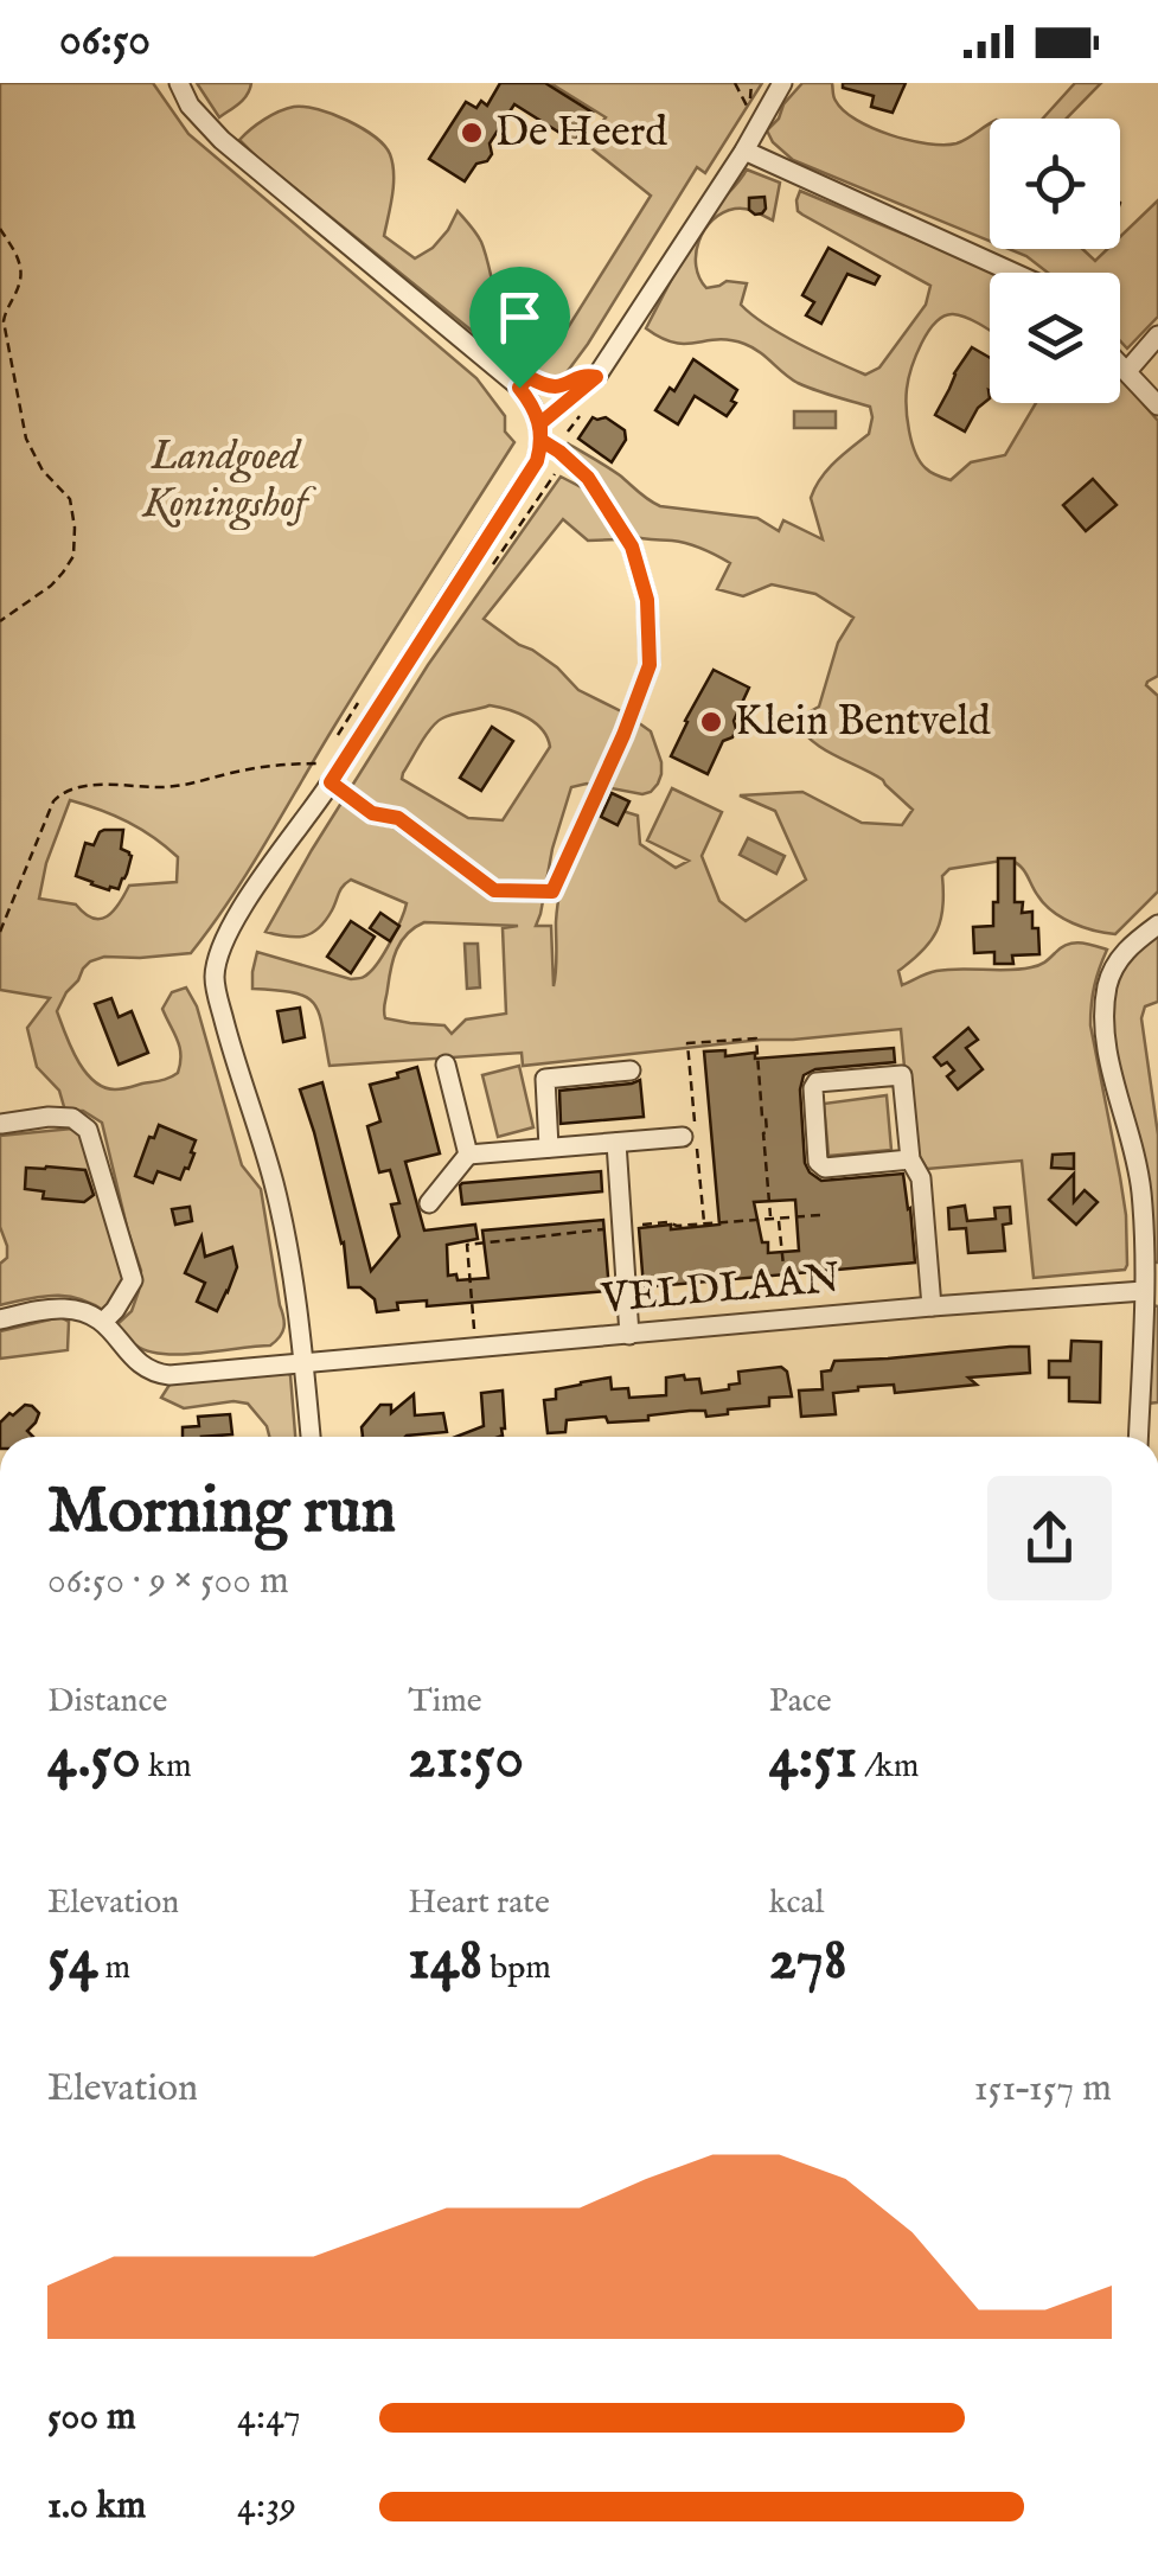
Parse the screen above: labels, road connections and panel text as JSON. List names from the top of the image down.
{
  "streets": {
    "street": ["VELDLAAN"]
  },
  "parks": ["Landgoed Koningshof"],
  "places": ["De Heerd", "Klein Bentveld"],
  "page": {
    "status": "06:50",
    "heading": ["Morning run", "06:50 · 9 × 500 m"],
    "stats": [
      ["Distance", "4.50 km"],
      ["Time", "21:50"],
      ["Pace", "4:51 /km"],
      ["Elevation", "54 m"],
      ["Heart rate", "148 bpm"],
      ["kcal", "278"]
    ],
    "chart": ["Elevation", "151–157 m"],
    "list": [
      {
        "name": "500 m",
        "note": "4:47"
      },
      {
        "name": "1.0 km",
        "note": "4:39"
      }
    ]
  }
}
